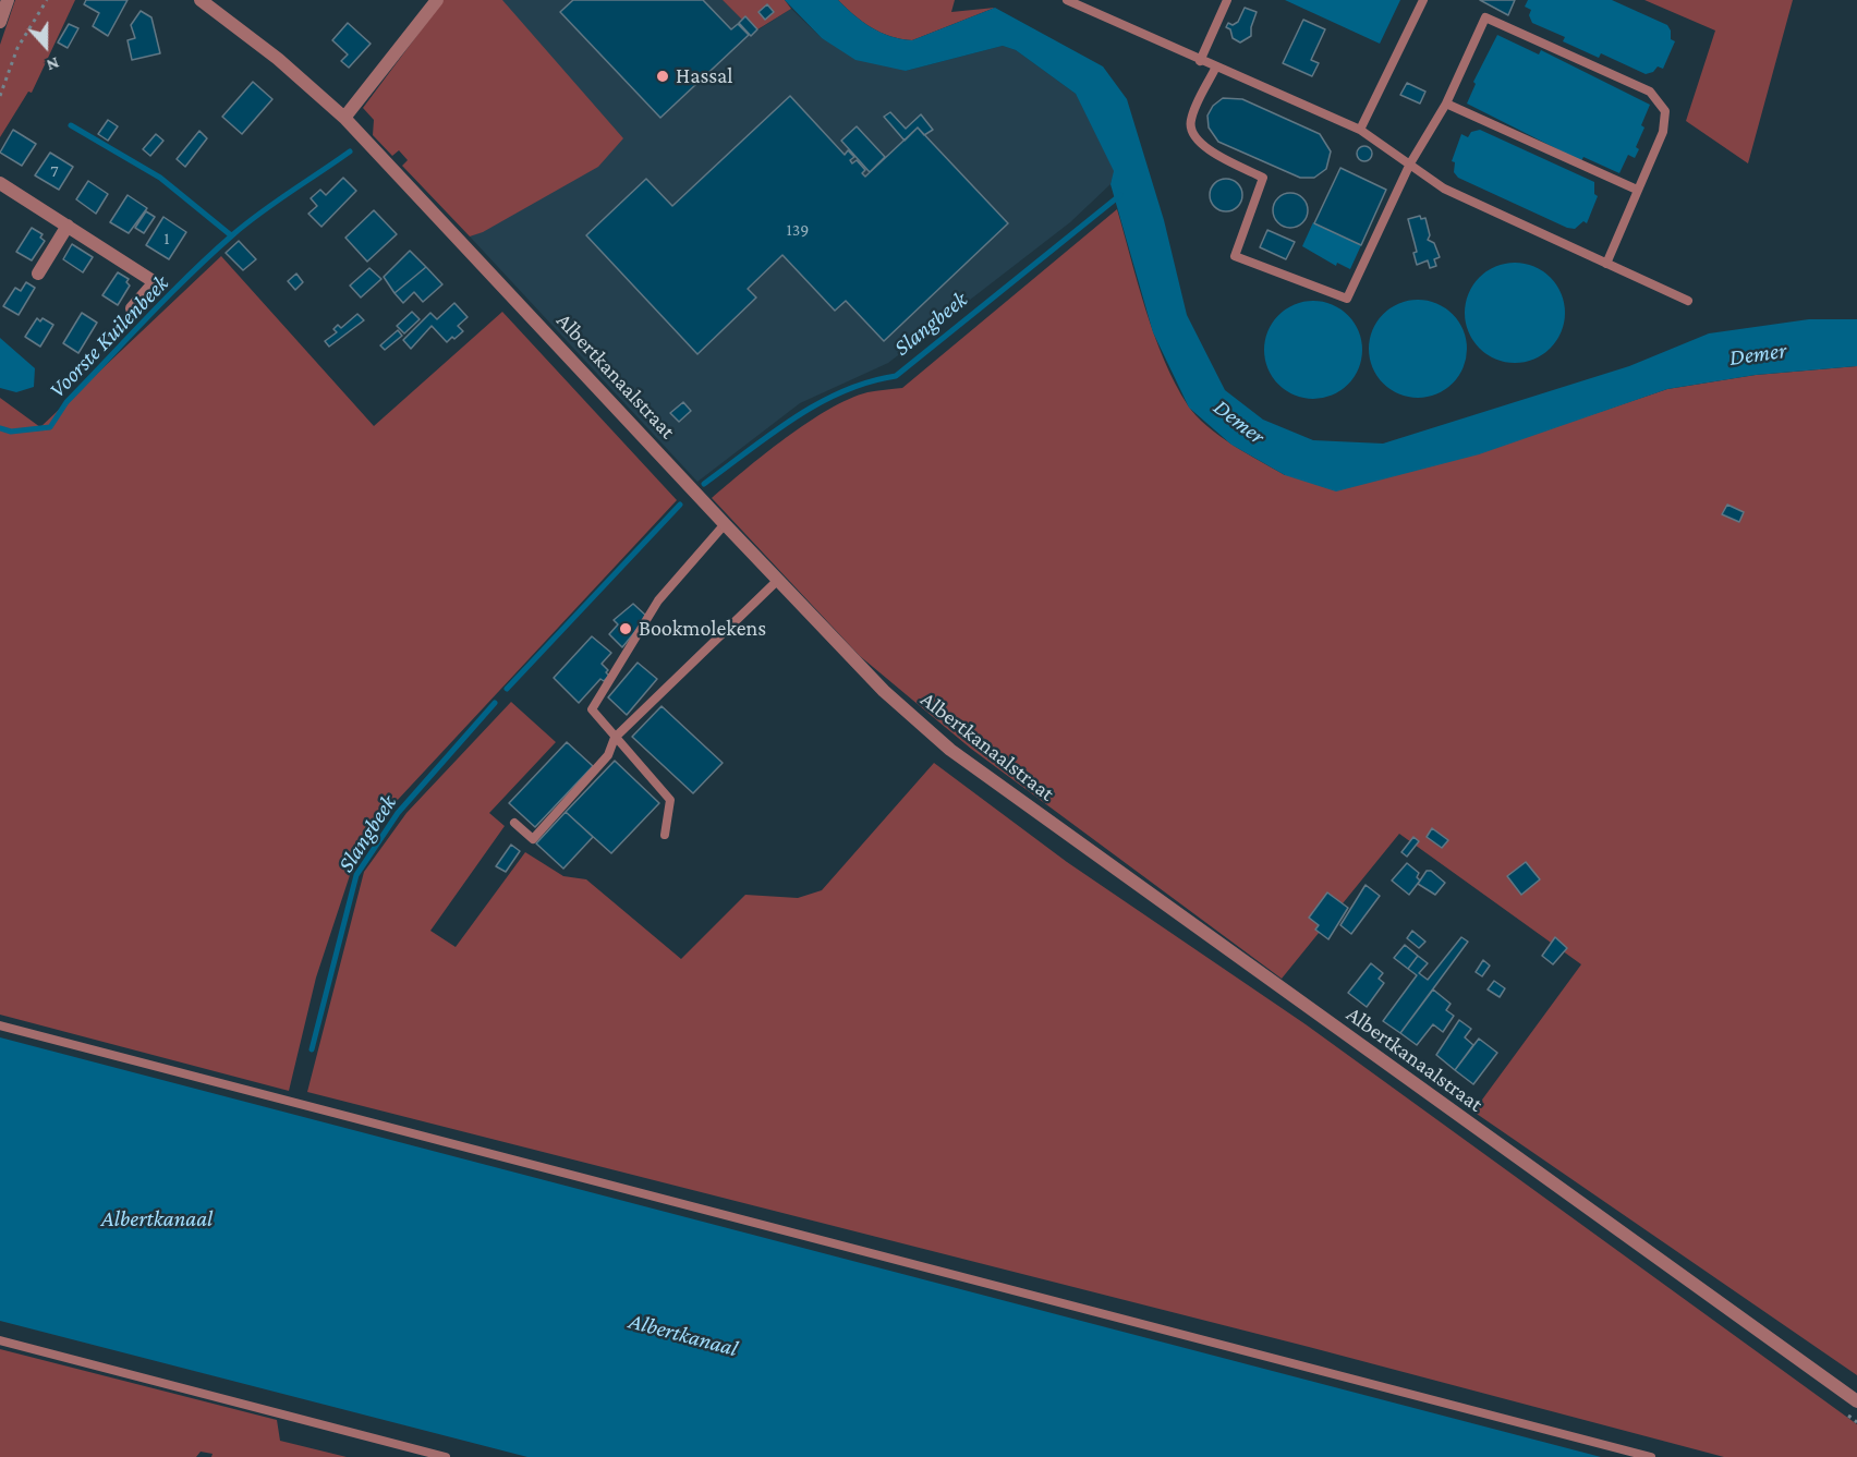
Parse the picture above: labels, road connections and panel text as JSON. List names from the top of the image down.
{
  "streets": {
    "street": ["Albertkanaalstraat"]
  },
  "water": [
    "Slangbeek",
    "Voorste Kuilenbeek",
    "Demer",
    "Albertkanaal"
  ],
  "places": ["Hassal", "Bookmolekens"],
  "house_numbers": ["7", "139", "1"],
  "north": "bottom"
}
